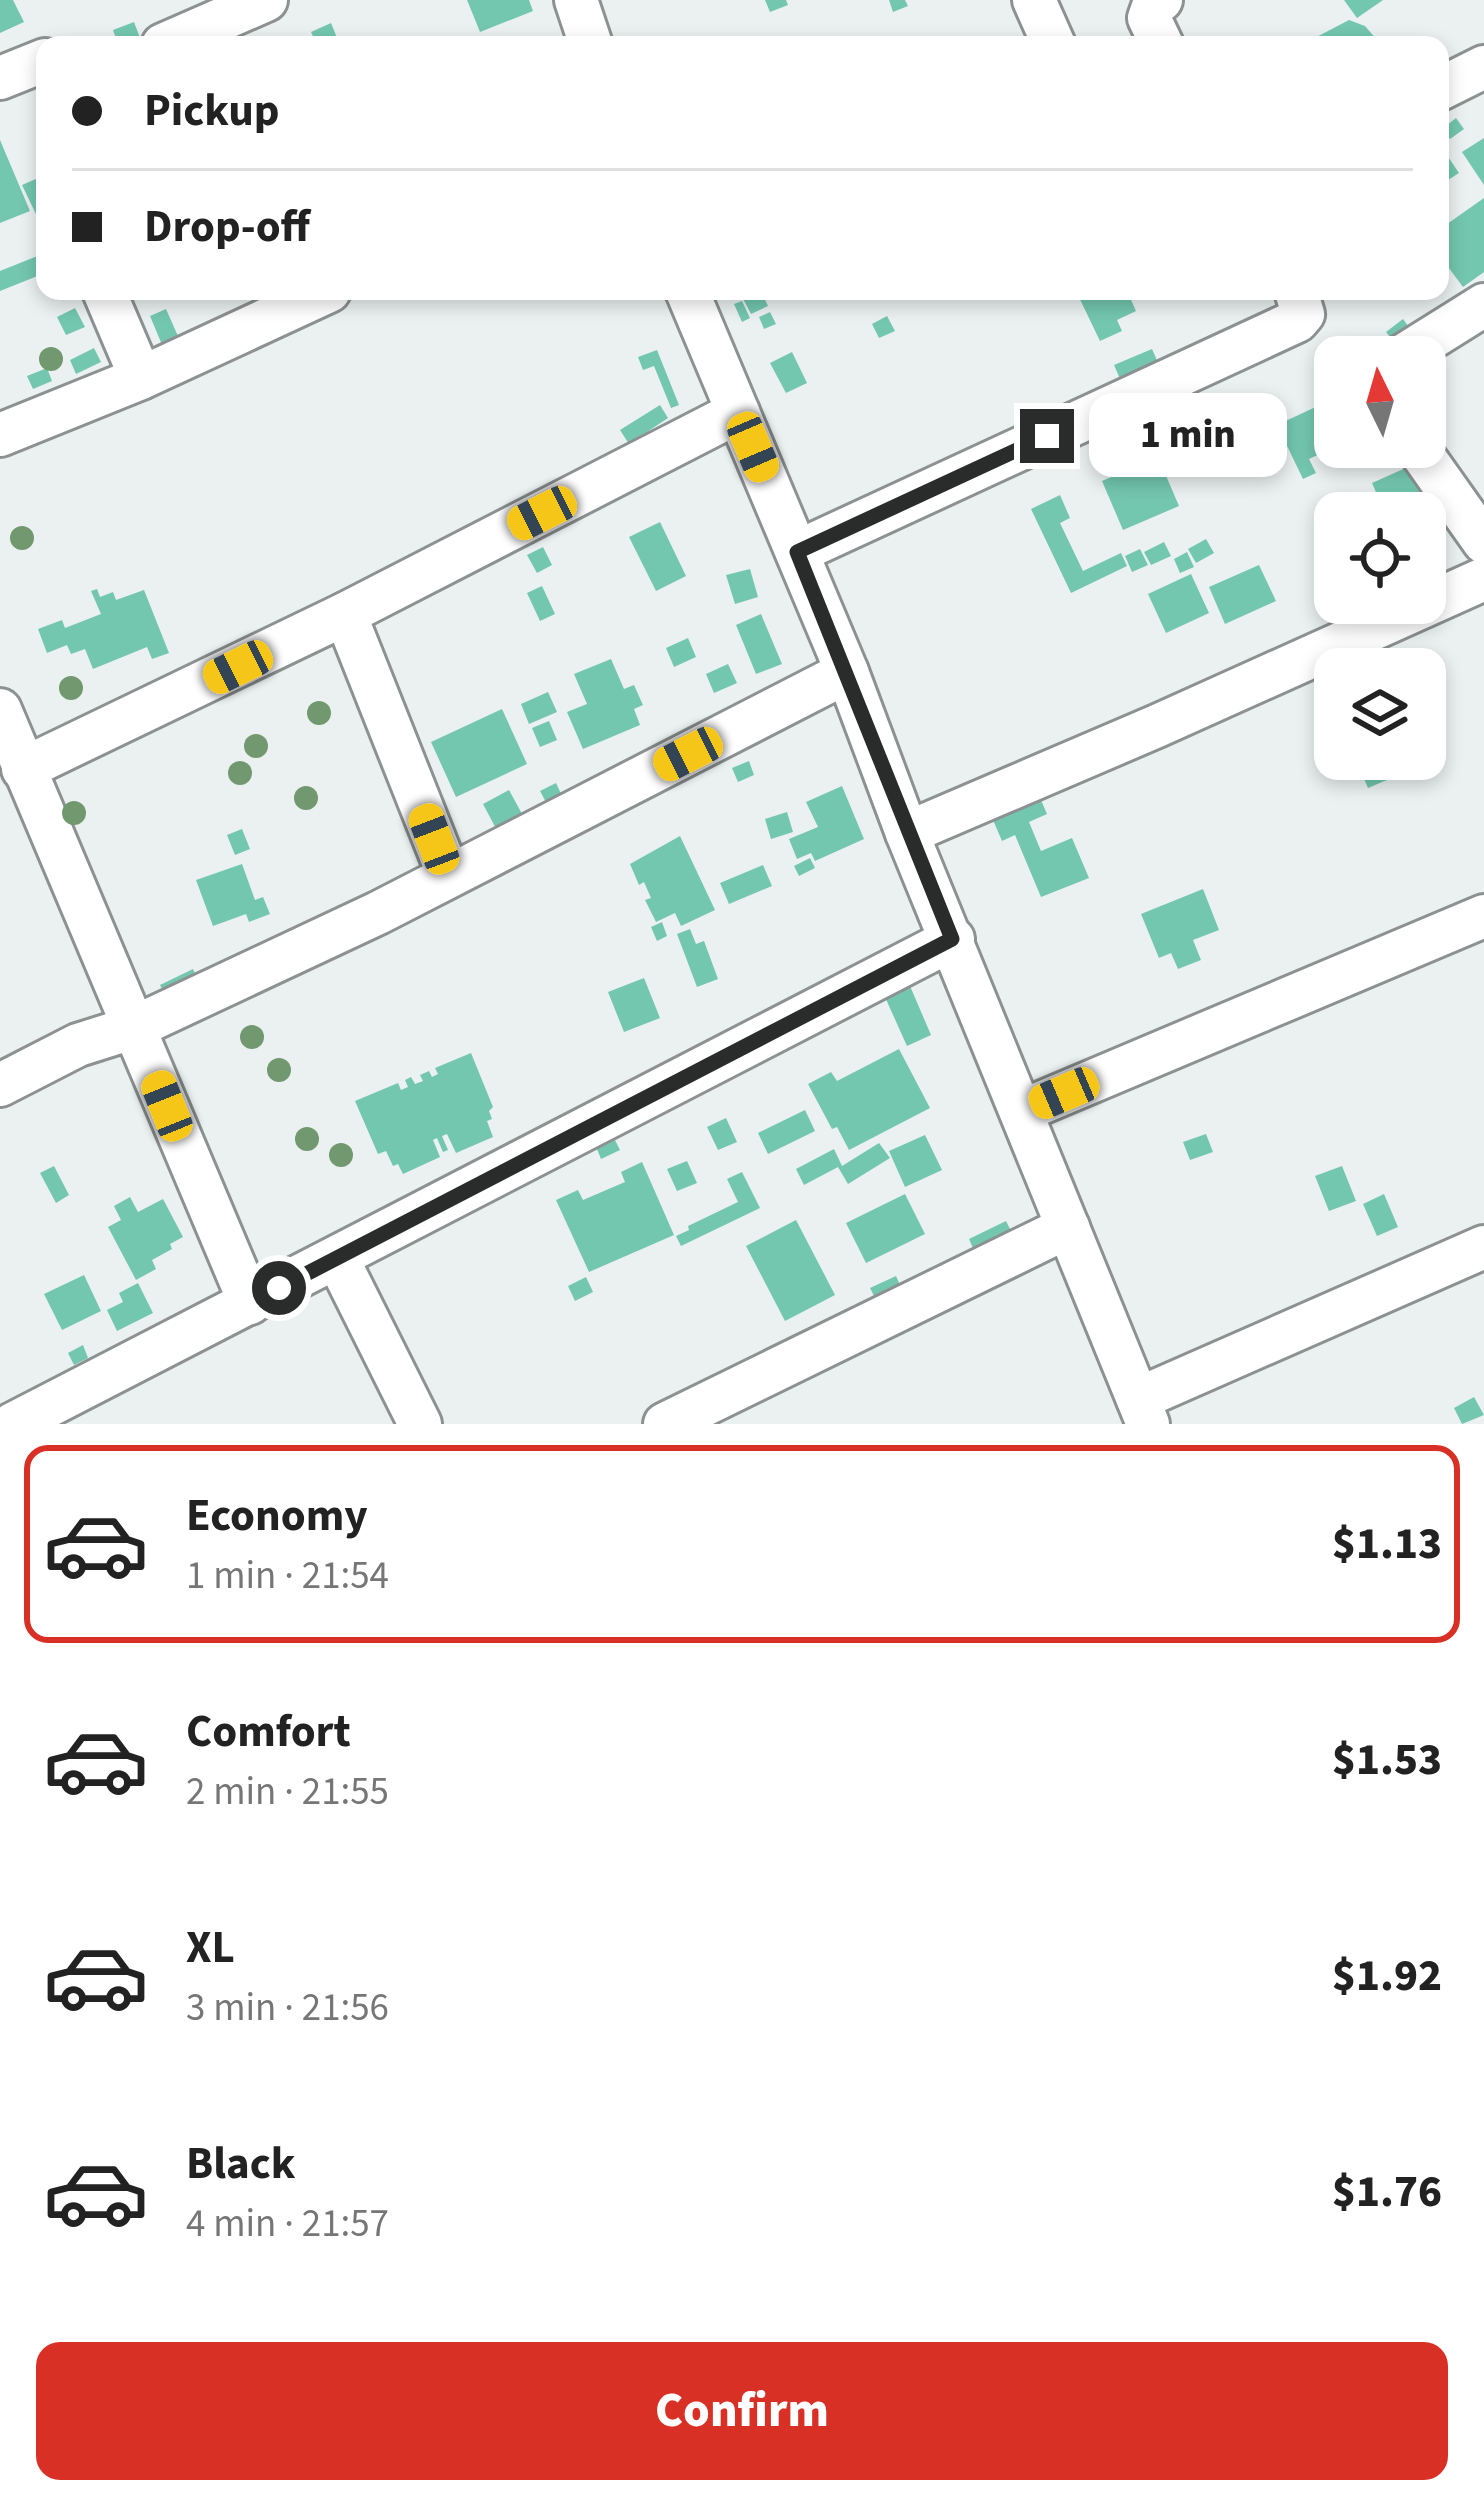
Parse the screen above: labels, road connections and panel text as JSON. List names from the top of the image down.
{
  "north": "top",
  "page": {
    "banner": ["Pickup", "Drop-off"],
    "bubble": "1 min",
    "list": [
      {
        "name": "Economy",
        "note": "1 min · 21:54",
        "value": "$1.13"
      },
      {
        "name": "Comfort",
        "note": "2 min · 21:55",
        "value": "$1.53"
      },
      {
        "name": "XL",
        "note": "3 min · 21:56",
        "value": "$1.92"
      },
      {
        "name": "Black",
        "note": "4 min · 21:57",
        "value": "$1.76"
      }
    ],
    "buttons": "Confirm"
  }
}
